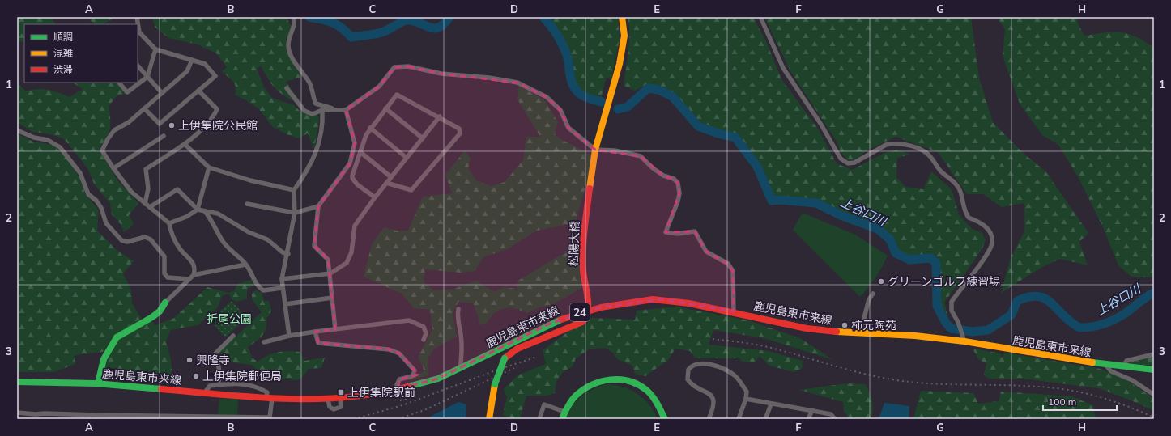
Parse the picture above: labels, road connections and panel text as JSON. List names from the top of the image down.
{
  "streets": {
    "main road": ["松陽大橋", "24", "鹿児島東市来線"]
  },
  "crossings": [
    ["松陽大橋", "鹿児島東市来線"]
  ],
  "water": ["上谷口川"],
  "parks": ["折尾公園"],
  "places": {
    "other": [
      "上伊集院公民館",
      "グリーンゴルフ練習場",
      "柿元陶苑",
      "興隆寺",
      "上伊集院郵便局"
    ],
    "transit": ["上伊集院駅前"]
  },
  "legend": ["順調", "混雑", "渋滞"],
  "scale_bar": "100 m",
  "grid": {
    "columns": [
      "A",
      "B",
      "C",
      "D",
      "E",
      "F",
      "G",
      "H"
    ],
    "rows": ["1", "2", "3"]
  }
}
